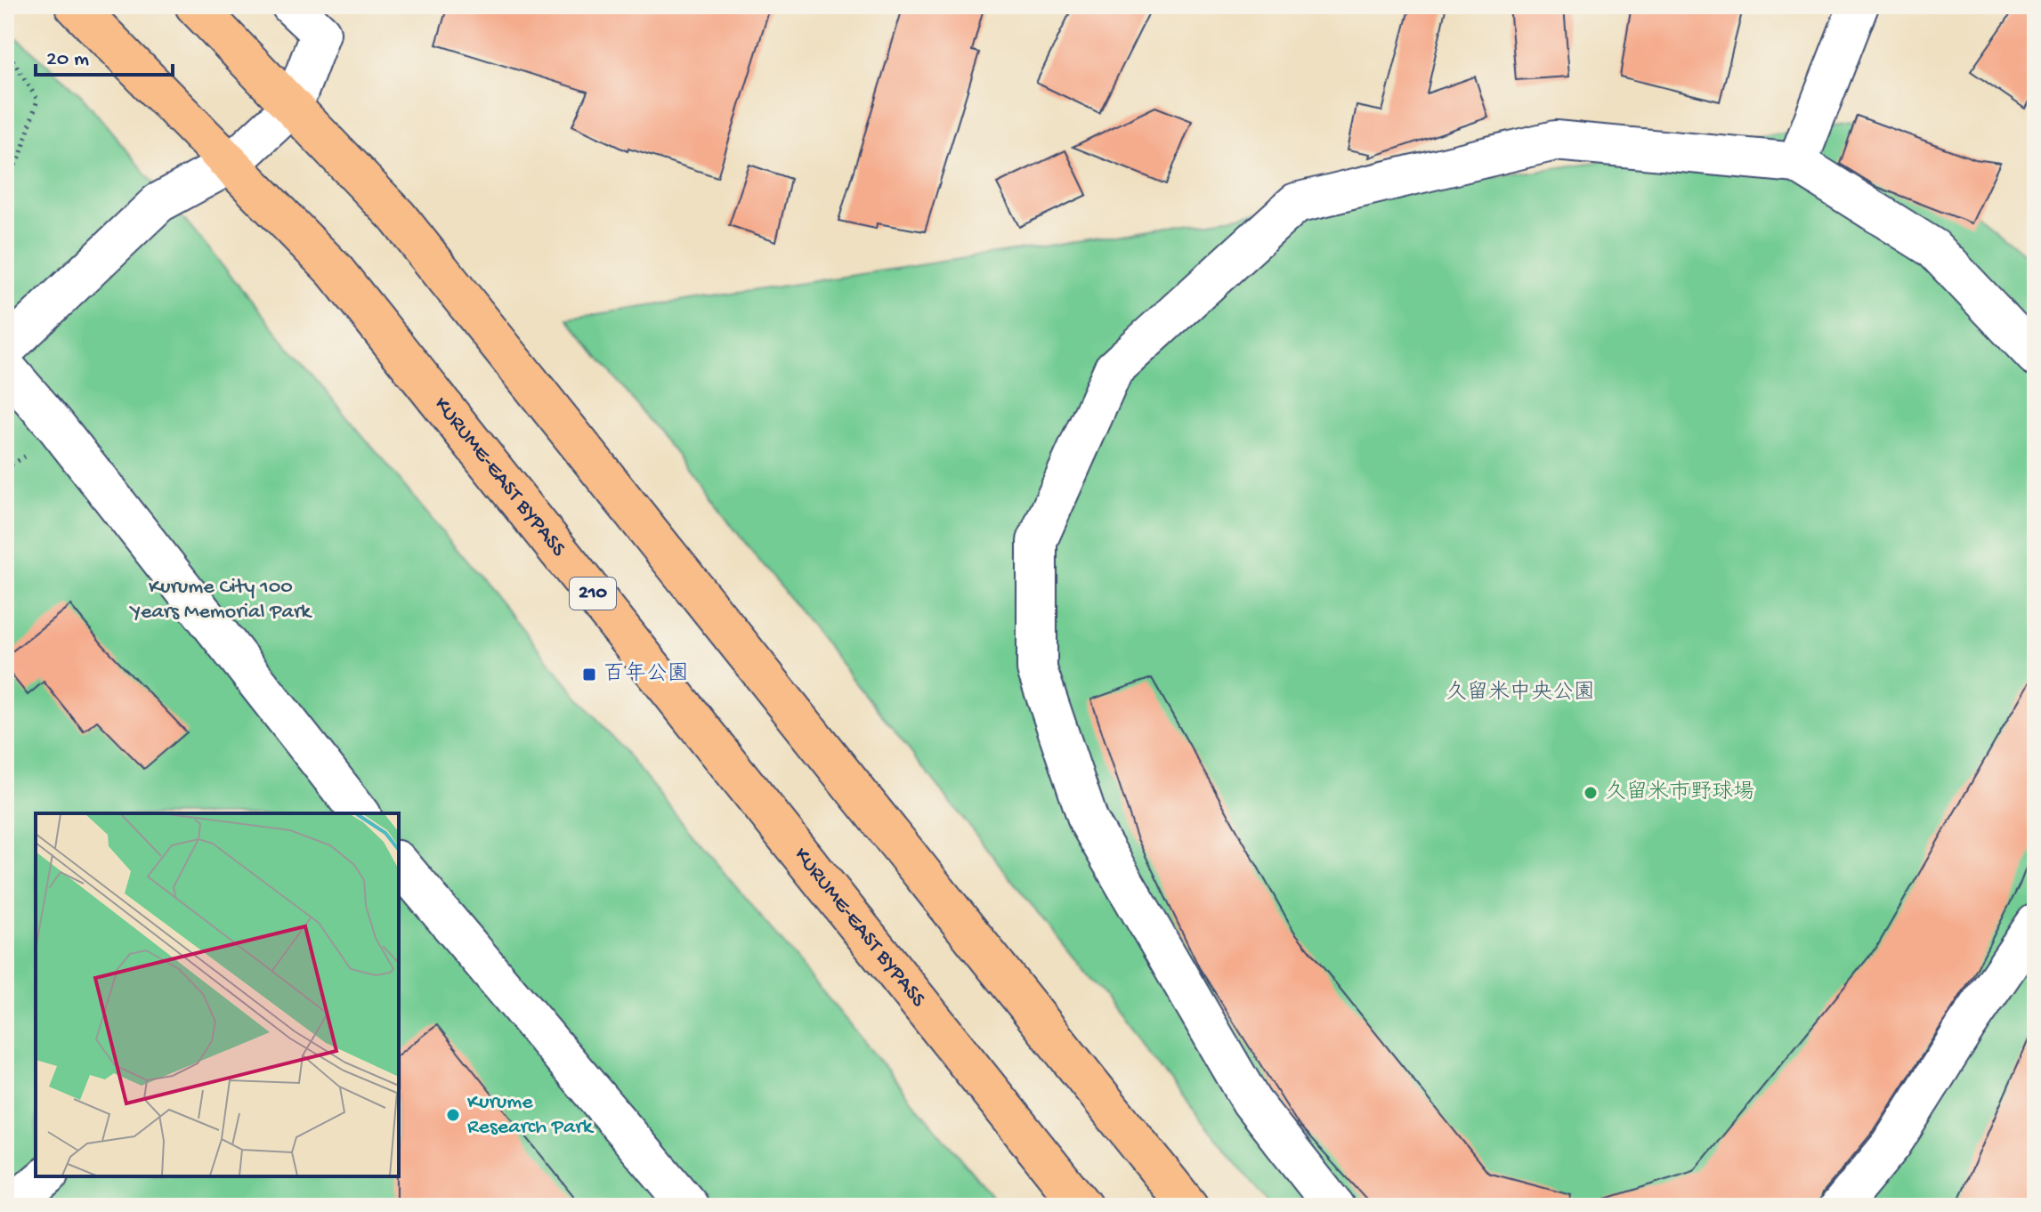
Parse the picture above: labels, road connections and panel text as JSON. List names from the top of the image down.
{
  "streets": {
    "highway": ["KURUME-EAST BYPASS", "210"]
  },
  "parks": ["Kurume City 100 Years Memorial Park", "久留米中央公園"],
  "places": {
    "transit": ["百年公園"],
    "other": ["久留米市野球場", "Kurume Research Park"]
  },
  "scale_bar": "20 m"
}
